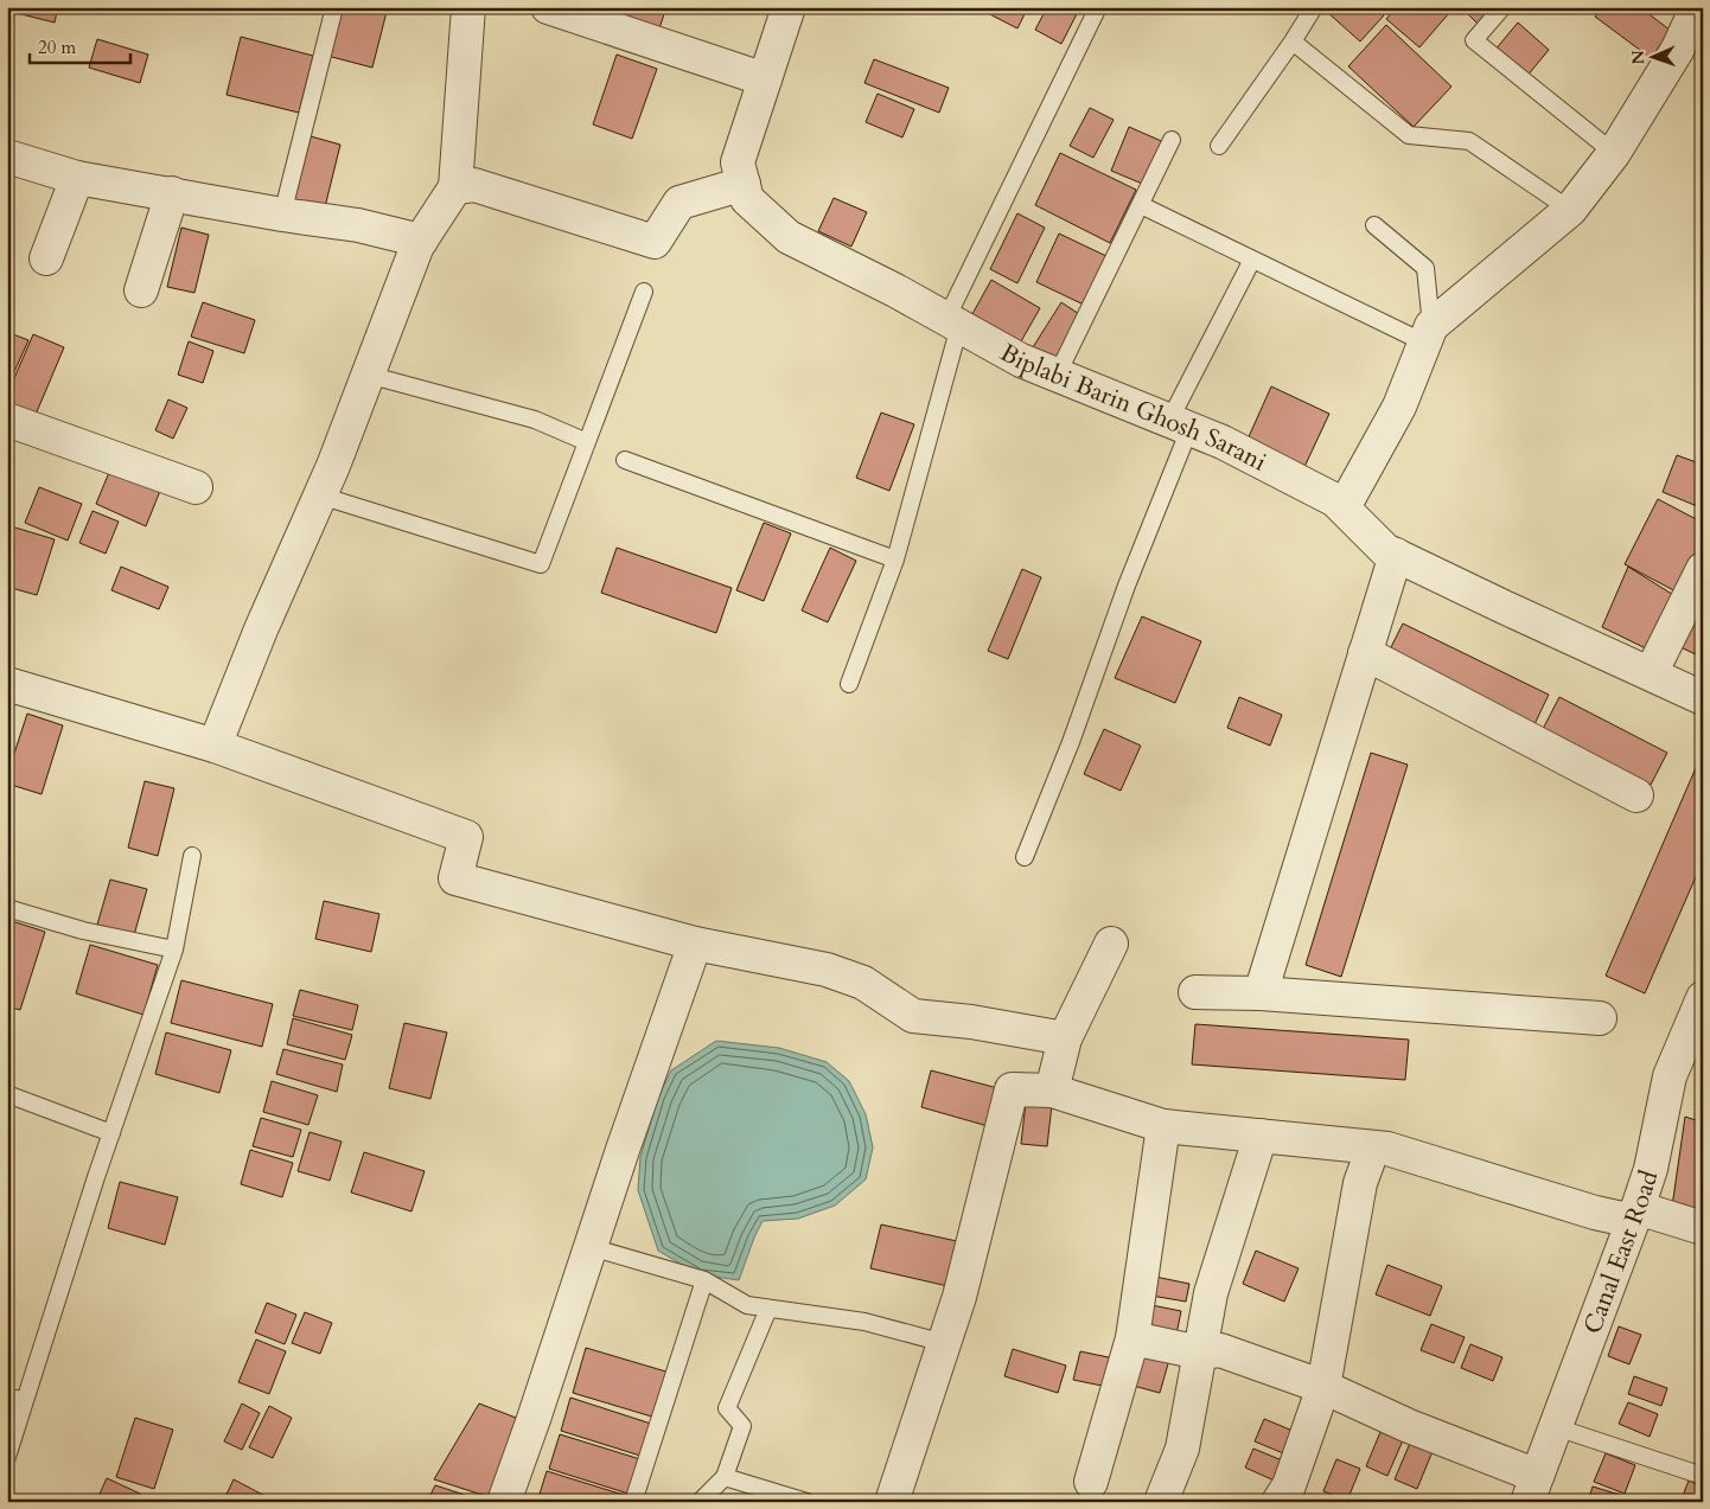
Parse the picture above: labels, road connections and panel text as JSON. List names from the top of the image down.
{
  "streets": {
    "street": ["Biplabi Barin Ghosh Sarani", "Canal East Road"]
  },
  "scale_bar": "20 m",
  "north": "left"
}
